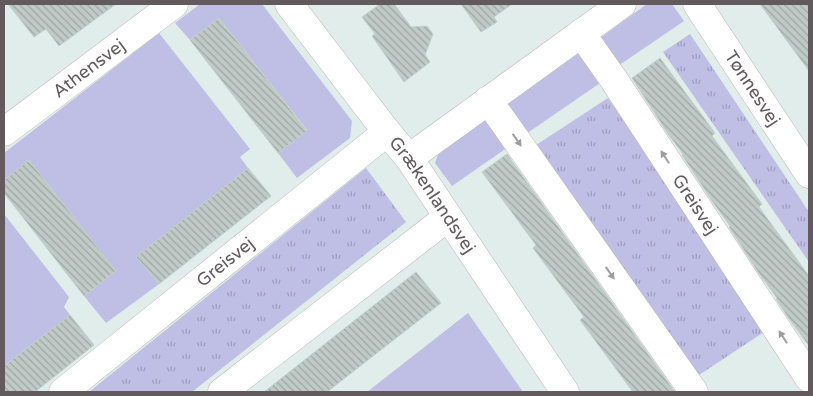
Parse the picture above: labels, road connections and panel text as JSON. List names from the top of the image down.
{
  "streets": {
    "street": [
      "Athensvej",
      "Tønnesvej",
      "Grækenlandsvej",
      "Greisvej"
    ]
  },
  "crossings": [
    ["Grækenlandsvej", "Greisvej"]
  ]
}
